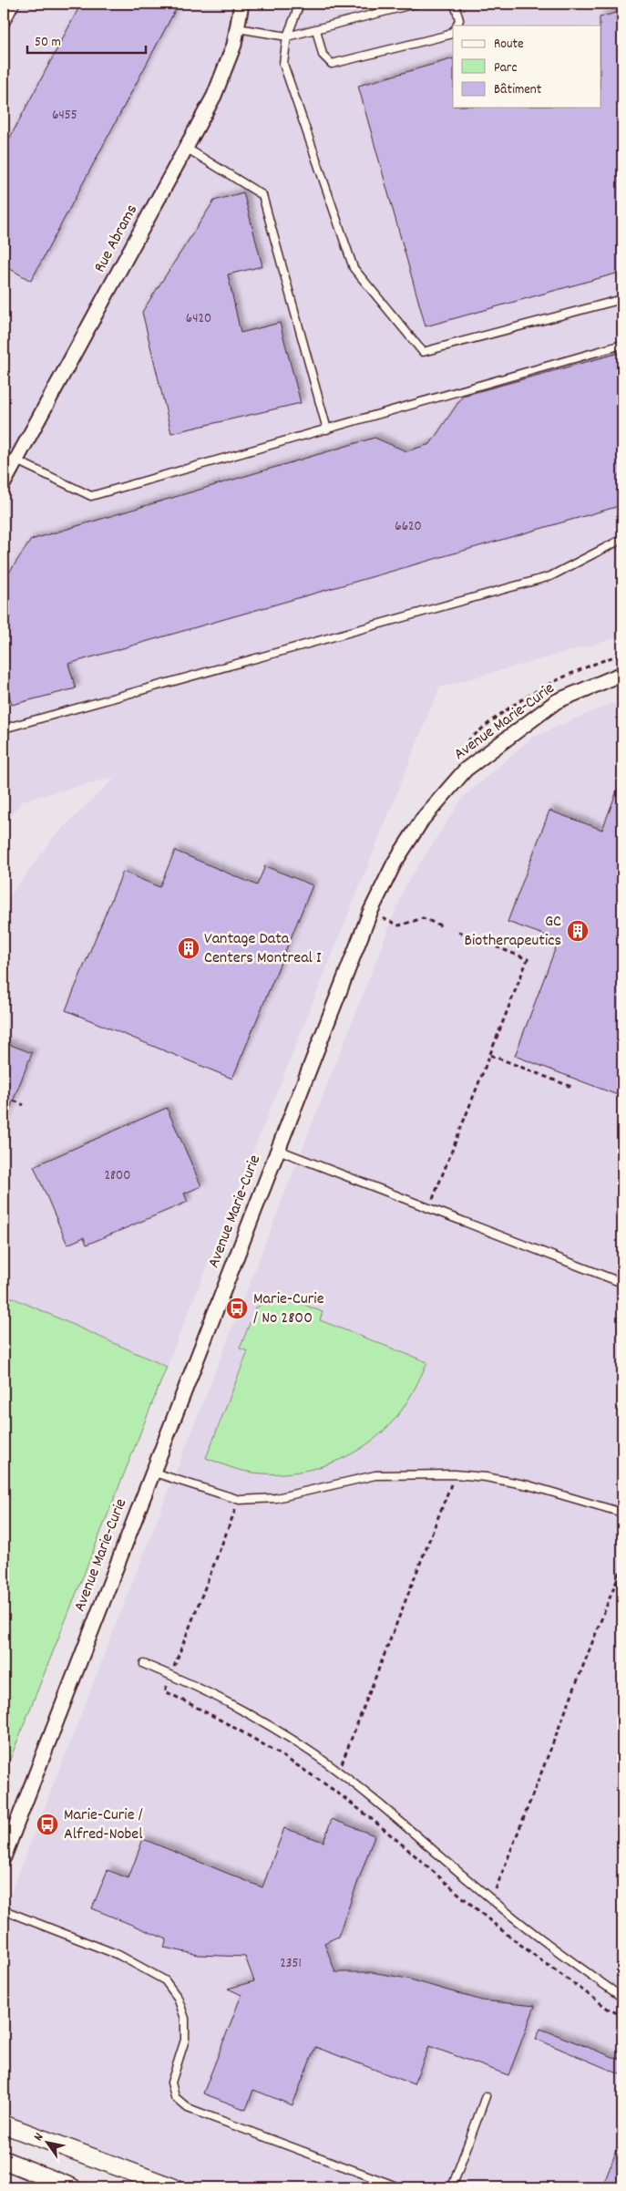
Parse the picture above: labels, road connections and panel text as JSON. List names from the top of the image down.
{
  "streets": {
    "street": ["Rue Abrams", "Avenue Marie-Curie"]
  },
  "places": {
    "building": ["GC Biotherapeutics", "Vantage Data Centers Montreal I"],
    "bus stop": ["Marie-Curie / No 2800", "Marie-Curie / Alfred-Nobel"]
  },
  "house_numbers": [
    "6455",
    "6420",
    "6620",
    "2800",
    "2351"
  ],
  "legend": ["Route", "Parc", "Bâtiment"],
  "scale_bar": "50 m",
  "north": "top left"
}
